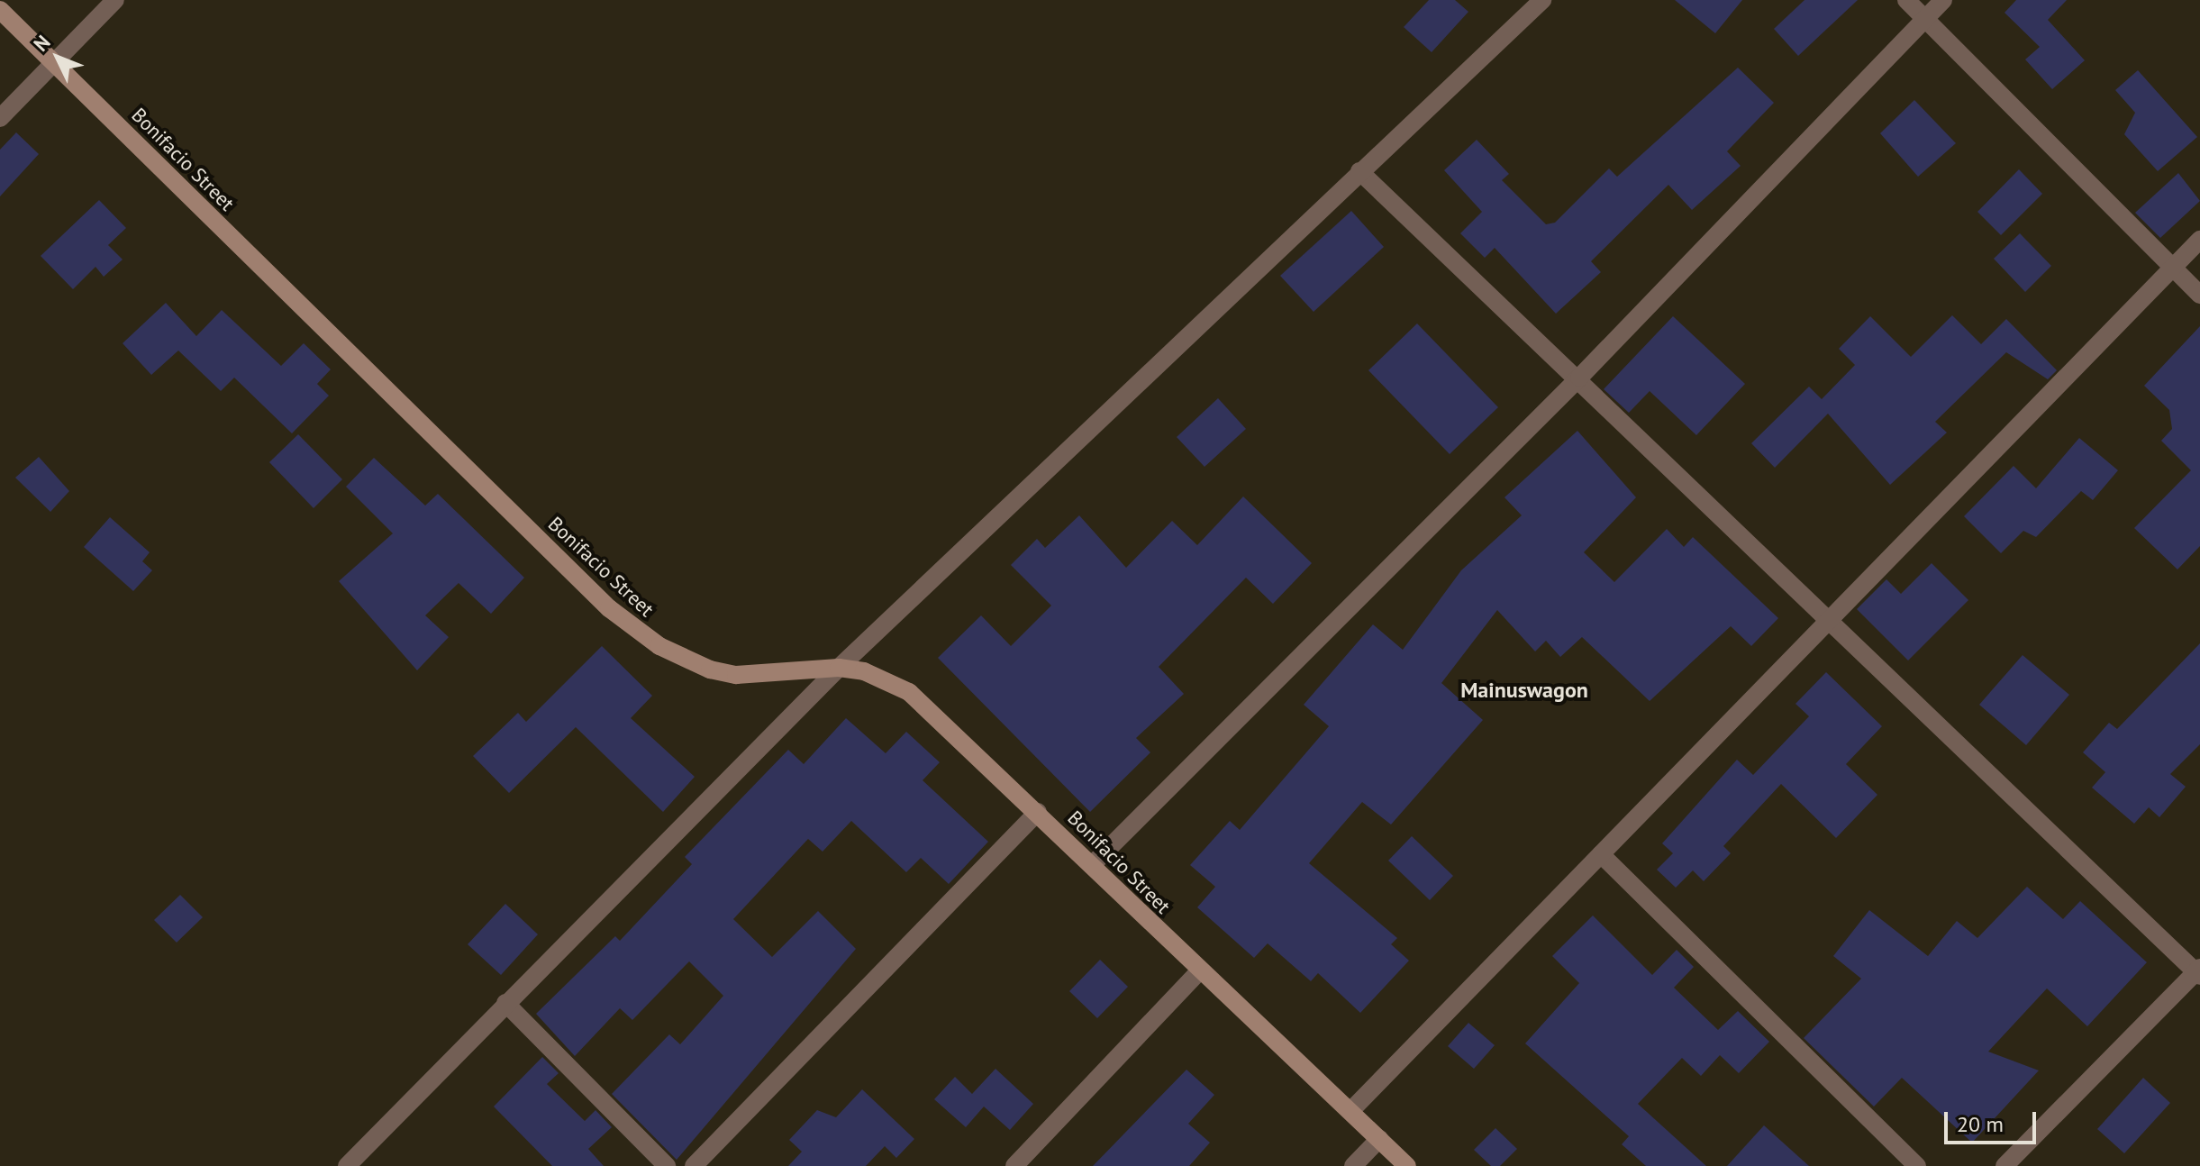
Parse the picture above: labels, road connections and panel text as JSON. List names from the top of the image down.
{
  "streets": {
    "street": ["Bonifacio Street"]
  },
  "districts": ["Mainuswagon"],
  "scale_bar": "20 m",
  "north": "top left"
}
